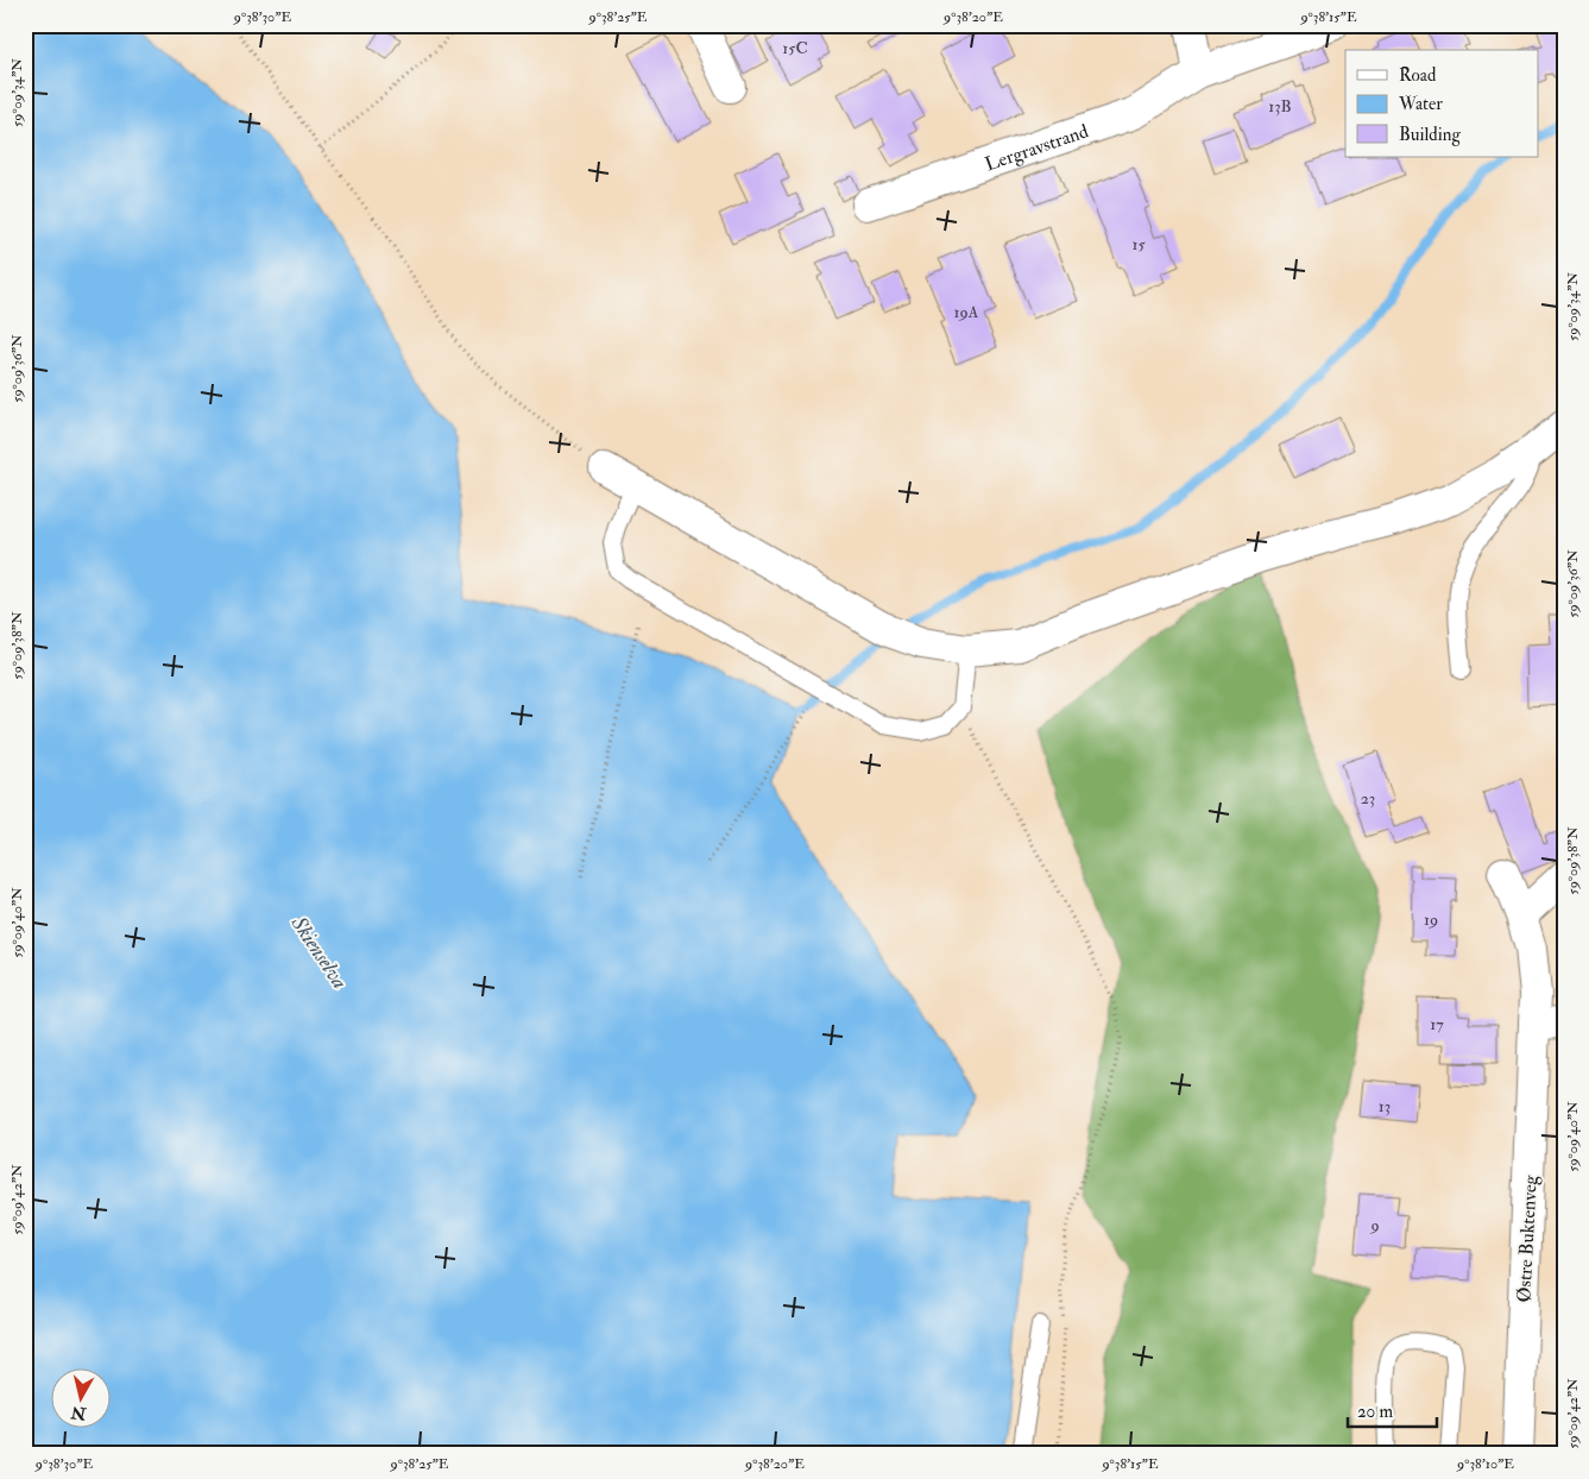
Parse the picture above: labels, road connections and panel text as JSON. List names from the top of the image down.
{
  "streets": {
    "street": ["Lergravstrand", "Østre Buktenveg"]
  },
  "water": ["Skienselva"],
  "house_numbers": [
    "15C",
    "13B",
    "15",
    "19A",
    "23",
    "19",
    "17",
    "13",
    "9"
  ],
  "legend": ["Road", "Water", "Building"],
  "scale_bar": "20 m",
  "north": "bottom",
  "coordinates": [
    "9°38'30\"E",
    "9°38'25\"E",
    "9°38'20\"E",
    "9°38'15\"E",
    "59°09'34\"N",
    "59°09'36\"N",
    "59°09'38\"N",
    "59°09'40\"N",
    "59°09'42\"N",
    "9°38'10\"E"
  ]
}
